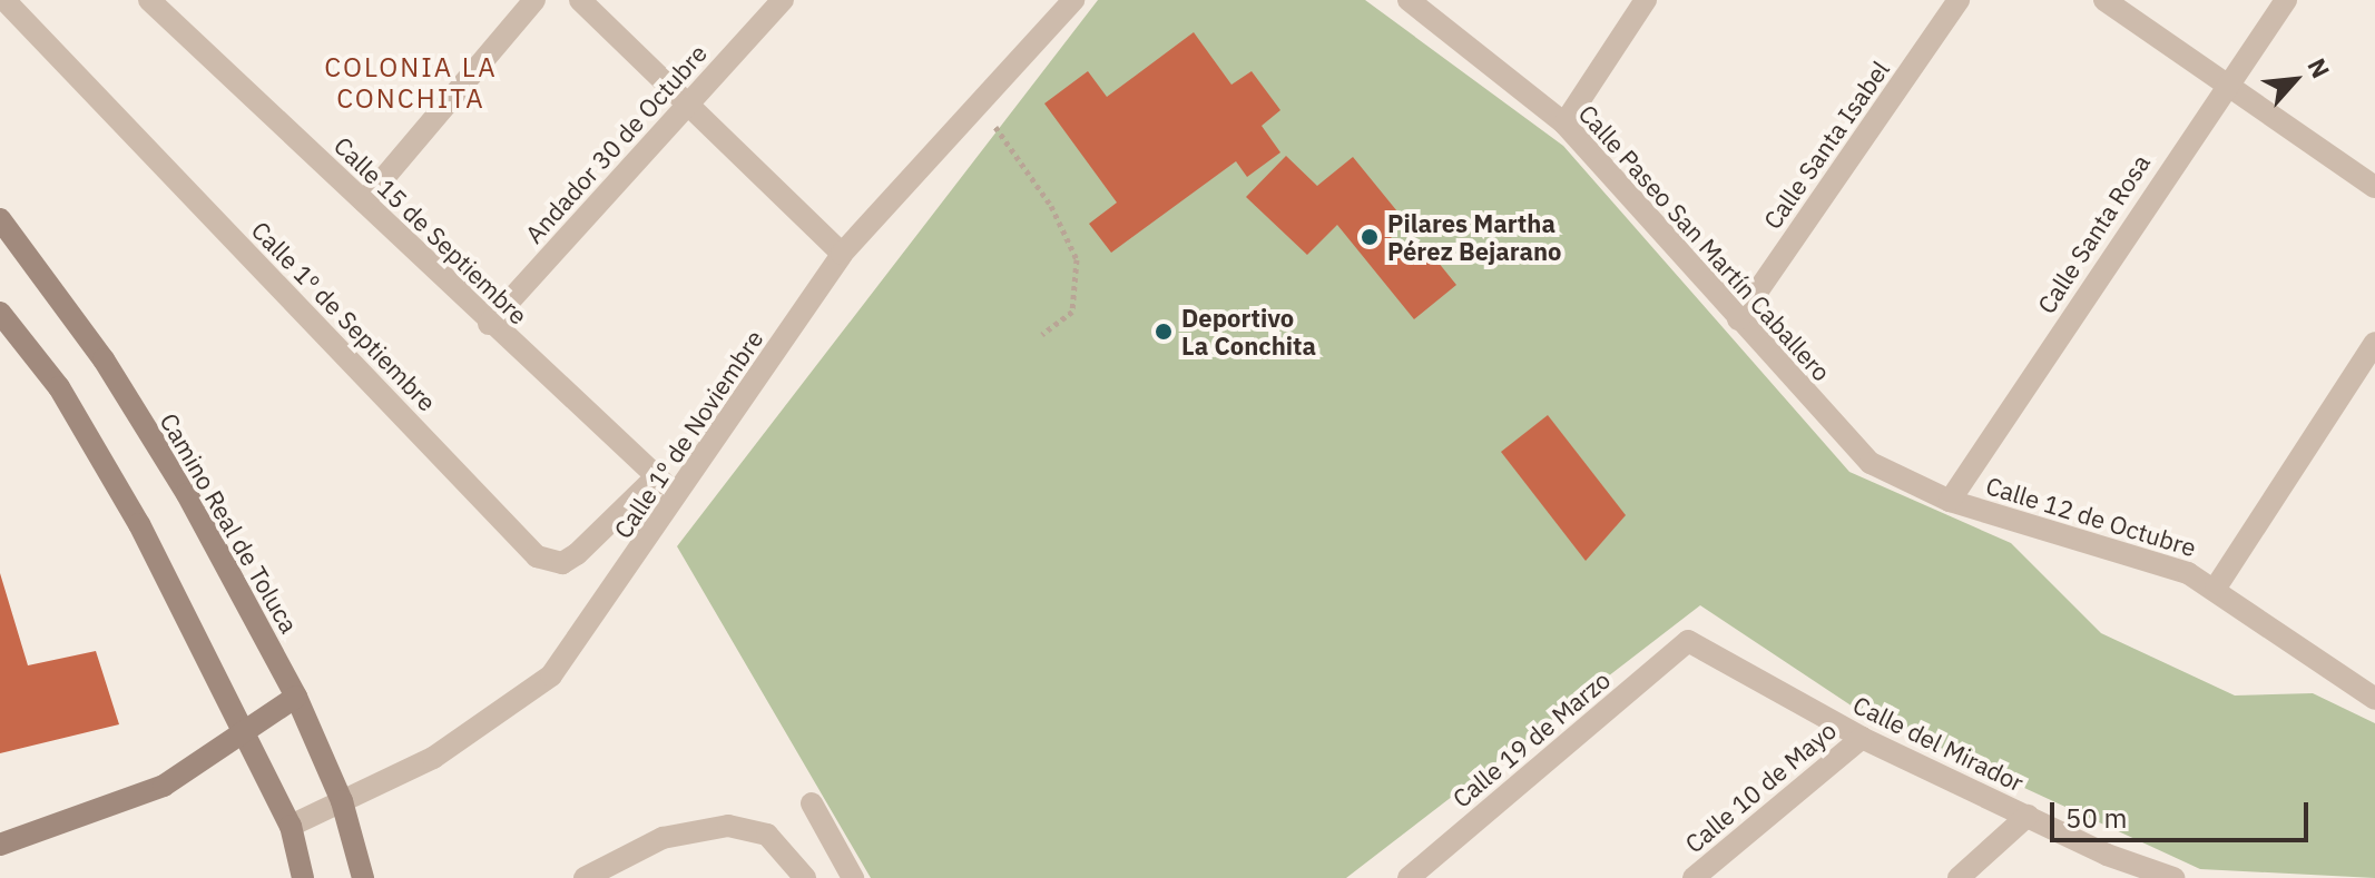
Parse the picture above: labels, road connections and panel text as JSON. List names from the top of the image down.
{
  "streets": {
    "main road": ["Camino Real de Toluca"],
    "street": [
      "Andador 30 de Octubre",
      "Calle Santa Isabel",
      "Calle 15 de Septiembre",
      "Calle Santa Rosa",
      "Calle Paseo San Martín Caballero",
      "Calle 1º de Septiembre",
      "Calle 1º de Noviembre",
      "Calle 12 de Octubre",
      "Calle 19 de Marzo",
      "Calle del Mirador",
      "Calle 10 de Mayo"
    ]
  },
  "crossings": [
    ["Andador 30 de Octubre", "Calle 15 de Septiembre"],
    ["Calle Santa Isabel", "Calle Paseo San Martín Caballero"],
    ["Calle 15 de Septiembre", "Calle 1º de Septiembre"],
    ["Calle 15 de Septiembre", "Calle 1º de Noviembre"],
    ["Calle Santa Rosa", "Calle 12 de Octubre"],
    ["Calle Paseo San Martín Caballero", "Calle 12 de Octubre"],
    ["Calle 1º de Noviembre", "Camino Real de Toluca"],
    ["Calle 19 de Marzo", "Calle del Mirador"],
    ["Calle del Mirador", "Calle 10 de Mayo"]
  ],
  "districts": ["COLONIA LA CONCHITA"],
  "places": ["Pilares Martha Pérez Bejarano", "Deportivo La Conchita"],
  "scale_bar": "50 m",
  "north": "top right"
}
